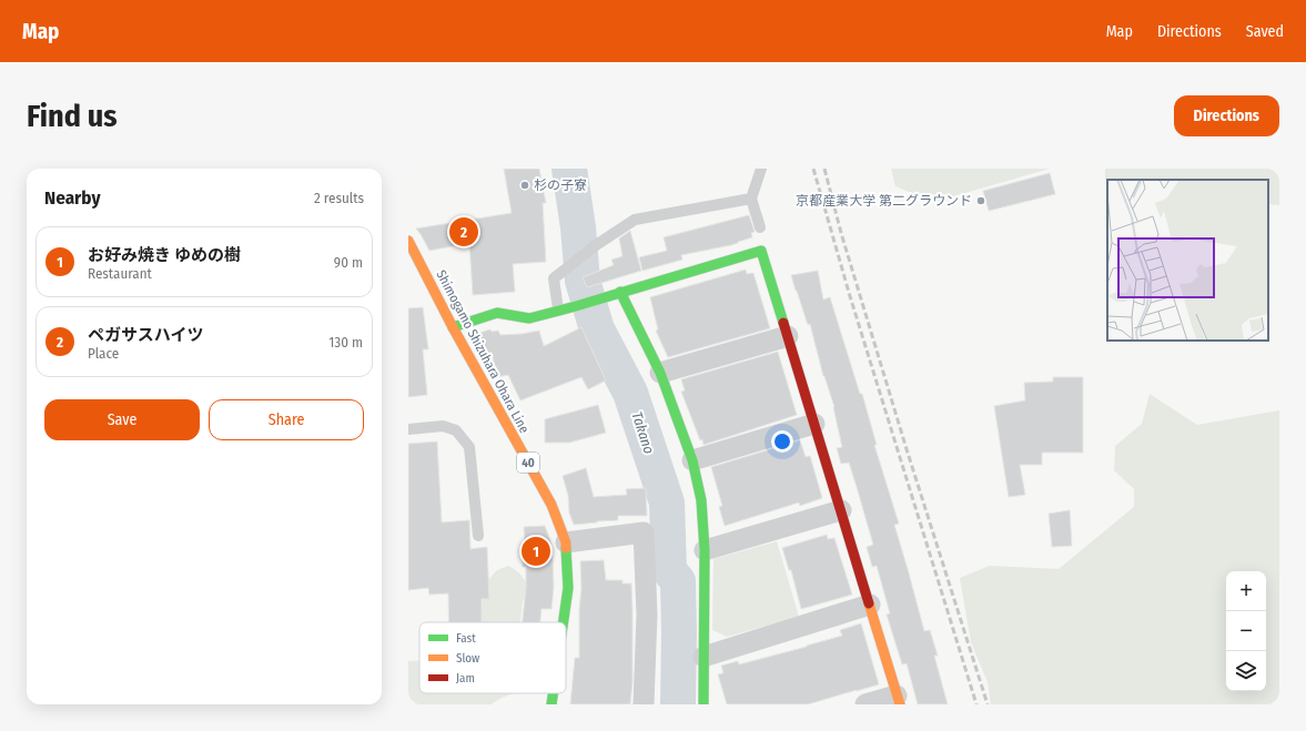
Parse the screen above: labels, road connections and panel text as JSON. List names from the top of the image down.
{
  "streets": {
    "street": ["Shimogamo Shizuhara Ohara Line", "40"]
  },
  "water": ["Takano"],
  "places": ["杉の子寮", "京都産業大学 第二グラウンド"],
  "legend": ["Fast", "Slow", "Jam"],
  "page": {
    "header": "Map",
    "nav": ["Map", "Directions", "Saved"],
    "buttons": [
      "Directions",
      ["Save", "Share"]
    ],
    "title": "Find us",
    "heading": ["Nearby", "2 results"],
    "pins": ["2", "1"],
    "list": [
      {
        "mark": "1",
        "name": "お好み焼き ゆめの樹",
        "note": "Restaurant",
        "value": "90 m"
      },
      {
        "mark": "2",
        "name": "ペガサスハイツ",
        "note": "Place",
        "value": "130 m"
      }
    ],
    "map_buttons": ["+", "−"]
  }
}
